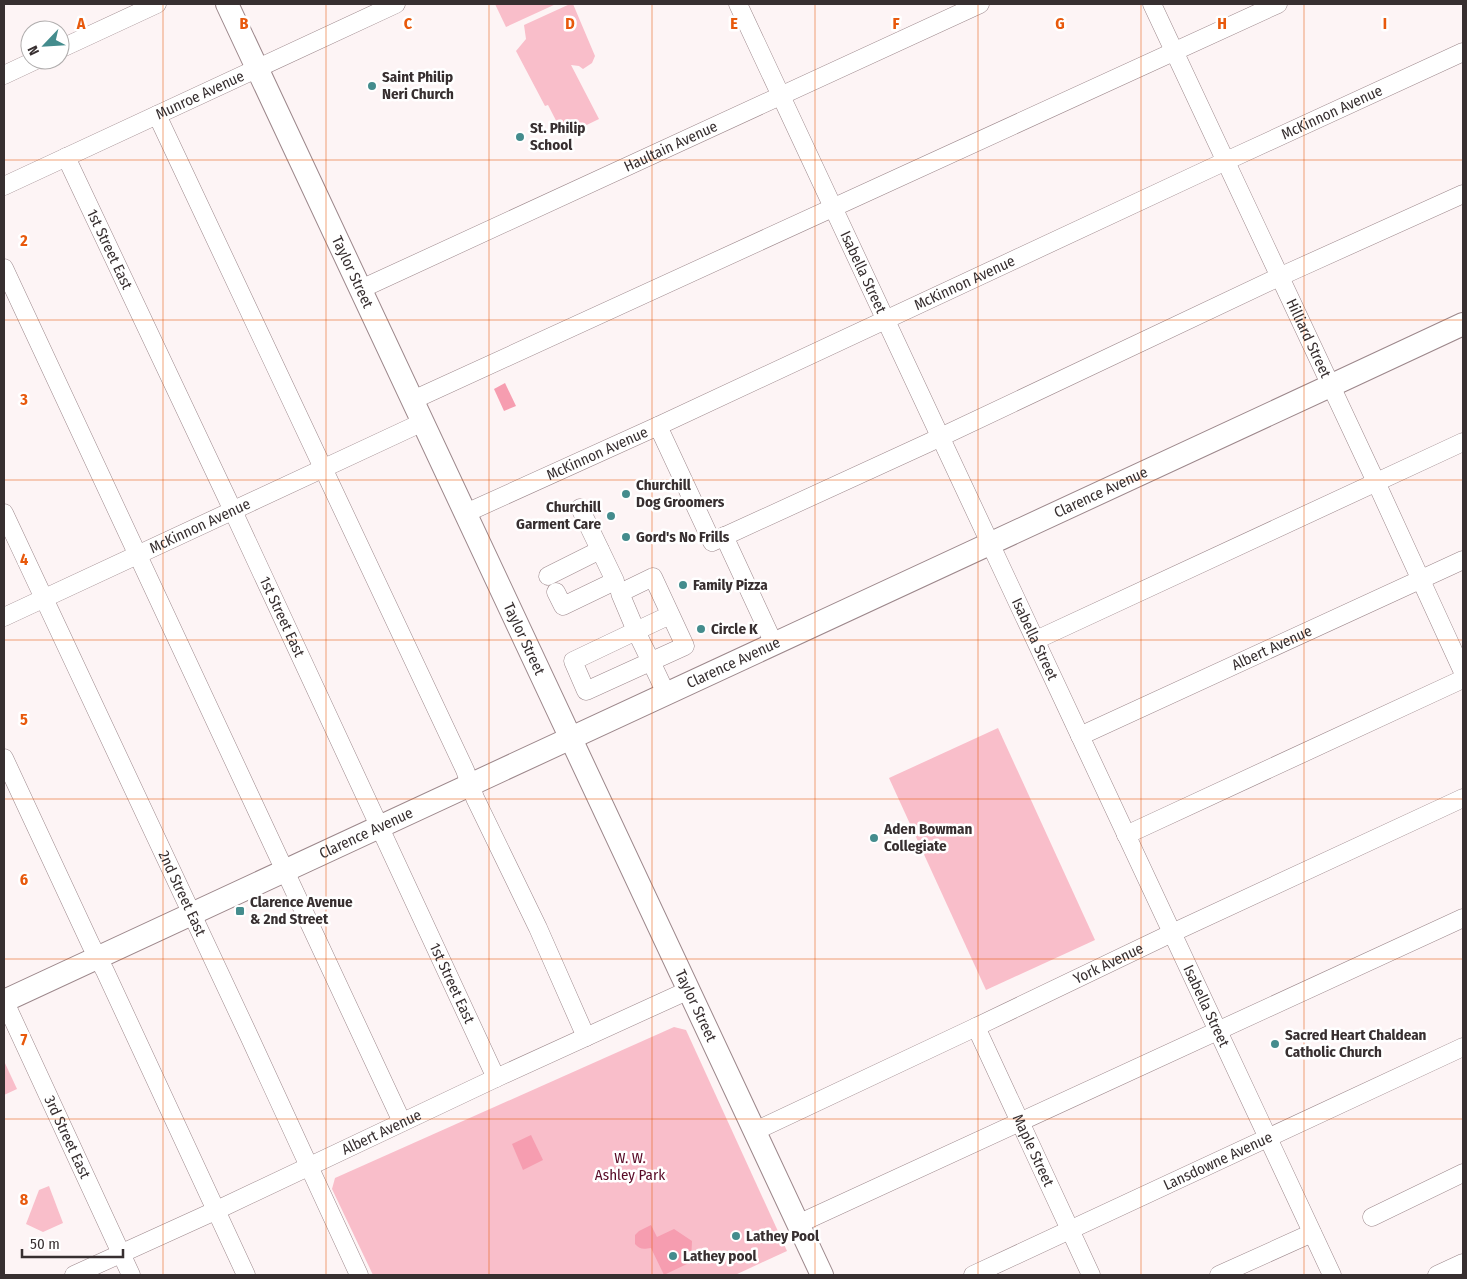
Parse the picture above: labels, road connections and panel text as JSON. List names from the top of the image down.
{
  "streets": {
    "main road": ["Taylor Street", "Clarence Avenue"],
    "street": [
      "Munroe Avenue",
      "McKinnon Avenue",
      "Haultain Avenue",
      "1st Street East",
      "Isabella Street",
      "Hilliard Street",
      "Albert Avenue",
      "2nd Street East",
      "York Avenue",
      "3rd Street East",
      "Maple Street",
      "Lansdowne Avenue"
    ]
  },
  "crossings": [
    ["Munroe Avenue", "1st Street East"],
    ["Munroe Avenue", "Taylor Street"],
    ["McKinnon Avenue", "1st Street East"],
    ["McKinnon Avenue", "Taylor Street"],
    ["McKinnon Avenue", "Isabella Street"],
    ["McKinnon Avenue", "Hilliard Street"],
    ["McKinnon Avenue", "2nd Street East"],
    ["Haultain Avenue", "Taylor Street"],
    ["Haultain Avenue", "Isabella Street"],
    ["1st Street East", "Clarence Avenue"],
    ["1st Street East", "Albert Avenue"],
    ["Taylor Street", "Clarence Avenue"],
    ["Taylor Street", "Albert Avenue"],
    ["Taylor Street", "York Avenue"],
    ["Isabella Street", "Clarence Avenue"],
    ["Isabella Street", "Albert Avenue"],
    ["Isabella Street", "York Avenue"],
    ["Isabella Street", "Lansdowne Avenue"],
    ["Hilliard Street", "Clarence Avenue"],
    ["Hilliard Street", "Albert Avenue"],
    ["Clarence Avenue", "2nd Street East"],
    ["Clarence Avenue", "3rd Street East"],
    ["Albert Avenue", "2nd Street East"],
    ["Albert Avenue", "3rd Street East"],
    ["York Avenue", "Maple Street"],
    ["Maple Street", "Lansdowne Avenue"]
  ],
  "parks": ["W. W. Ashley Park"],
  "places": {
    "other": [
      "Saint Philip Neri Church",
      "St. Philip School",
      "Churchill Dog Groomers",
      "Churchill Garment Care",
      "Gord's No Frills",
      "Family Pizza",
      "Circle K",
      "Aden Bowman Collegiate",
      "Sacred Heart Chaldean Catholic Church",
      "Lathey Pool",
      "Lathey pool"
    ],
    "transit": ["Clarence Avenue & 2nd Street"]
  },
  "scale_bar": "50 m",
  "north": "bottom left",
  "grid": {
    "columns": [
      "A",
      "B",
      "C",
      "D",
      "E",
      "F",
      "G",
      "H",
      "I"
    ],
    "rows": [
      "2",
      "3",
      "4",
      "5",
      "6",
      "7",
      "8"
    ]
  }
}
